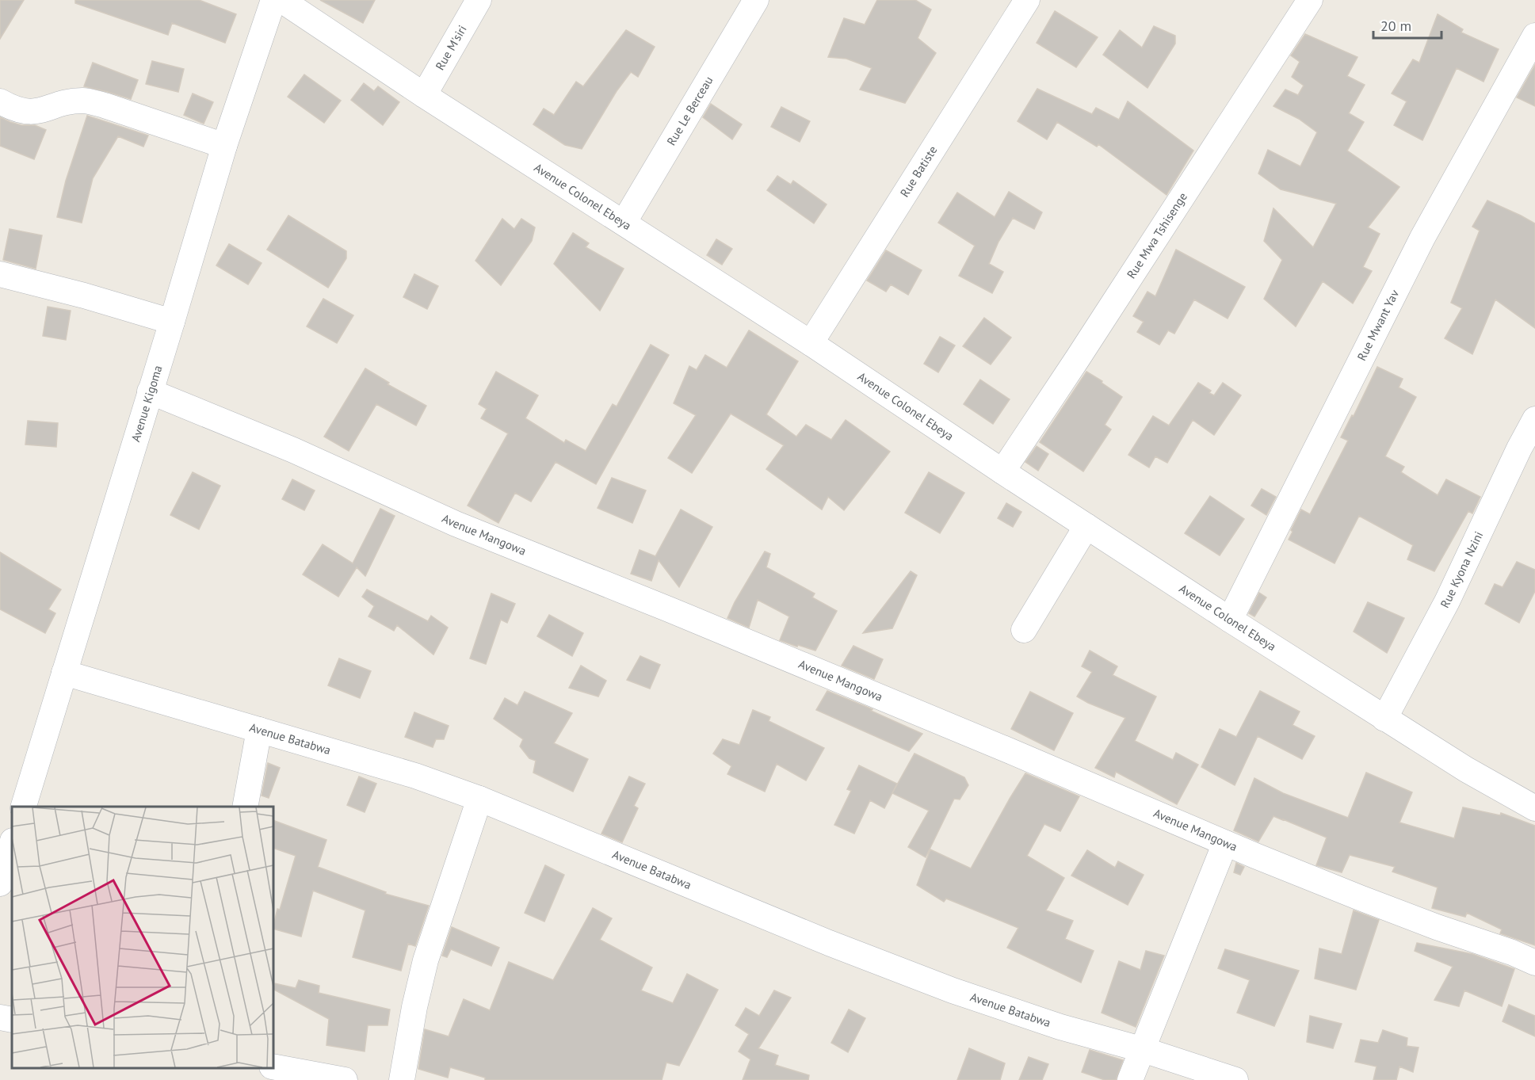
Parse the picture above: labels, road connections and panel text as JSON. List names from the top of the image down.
{
  "streets": {
    "street": [
      "Rue M'siri",
      "Rue Le Berceau",
      "Rue Batiste",
      "Avenue Colonel Ebeya",
      "Rue Mwa Tshisenge",
      "Rue Mwant Yav",
      "Avenue Kigoma",
      "Avenue Mangowa",
      "Rue Kyona Nzini",
      "Avenue Batabwa"
    ]
  },
  "crossings": [
    ["Rue M'siri", "Avenue Colonel Ebeya"],
    ["Rue Le Berceau", "Avenue Colonel Ebeya"],
    ["Rue Batiste", "Avenue Colonel Ebeya"],
    ["Avenue Colonel Ebeya", "Rue Mwa Tshisenge"],
    ["Avenue Colonel Ebeya", "Rue Mwant Yav"],
    ["Avenue Colonel Ebeya", "Rue Kyona Nzini"],
    ["Avenue Kigoma", "Avenue Mangowa"],
    ["Avenue Kigoma", "Avenue Batabwa"]
  ],
  "scale_bar": "20 m"
}
